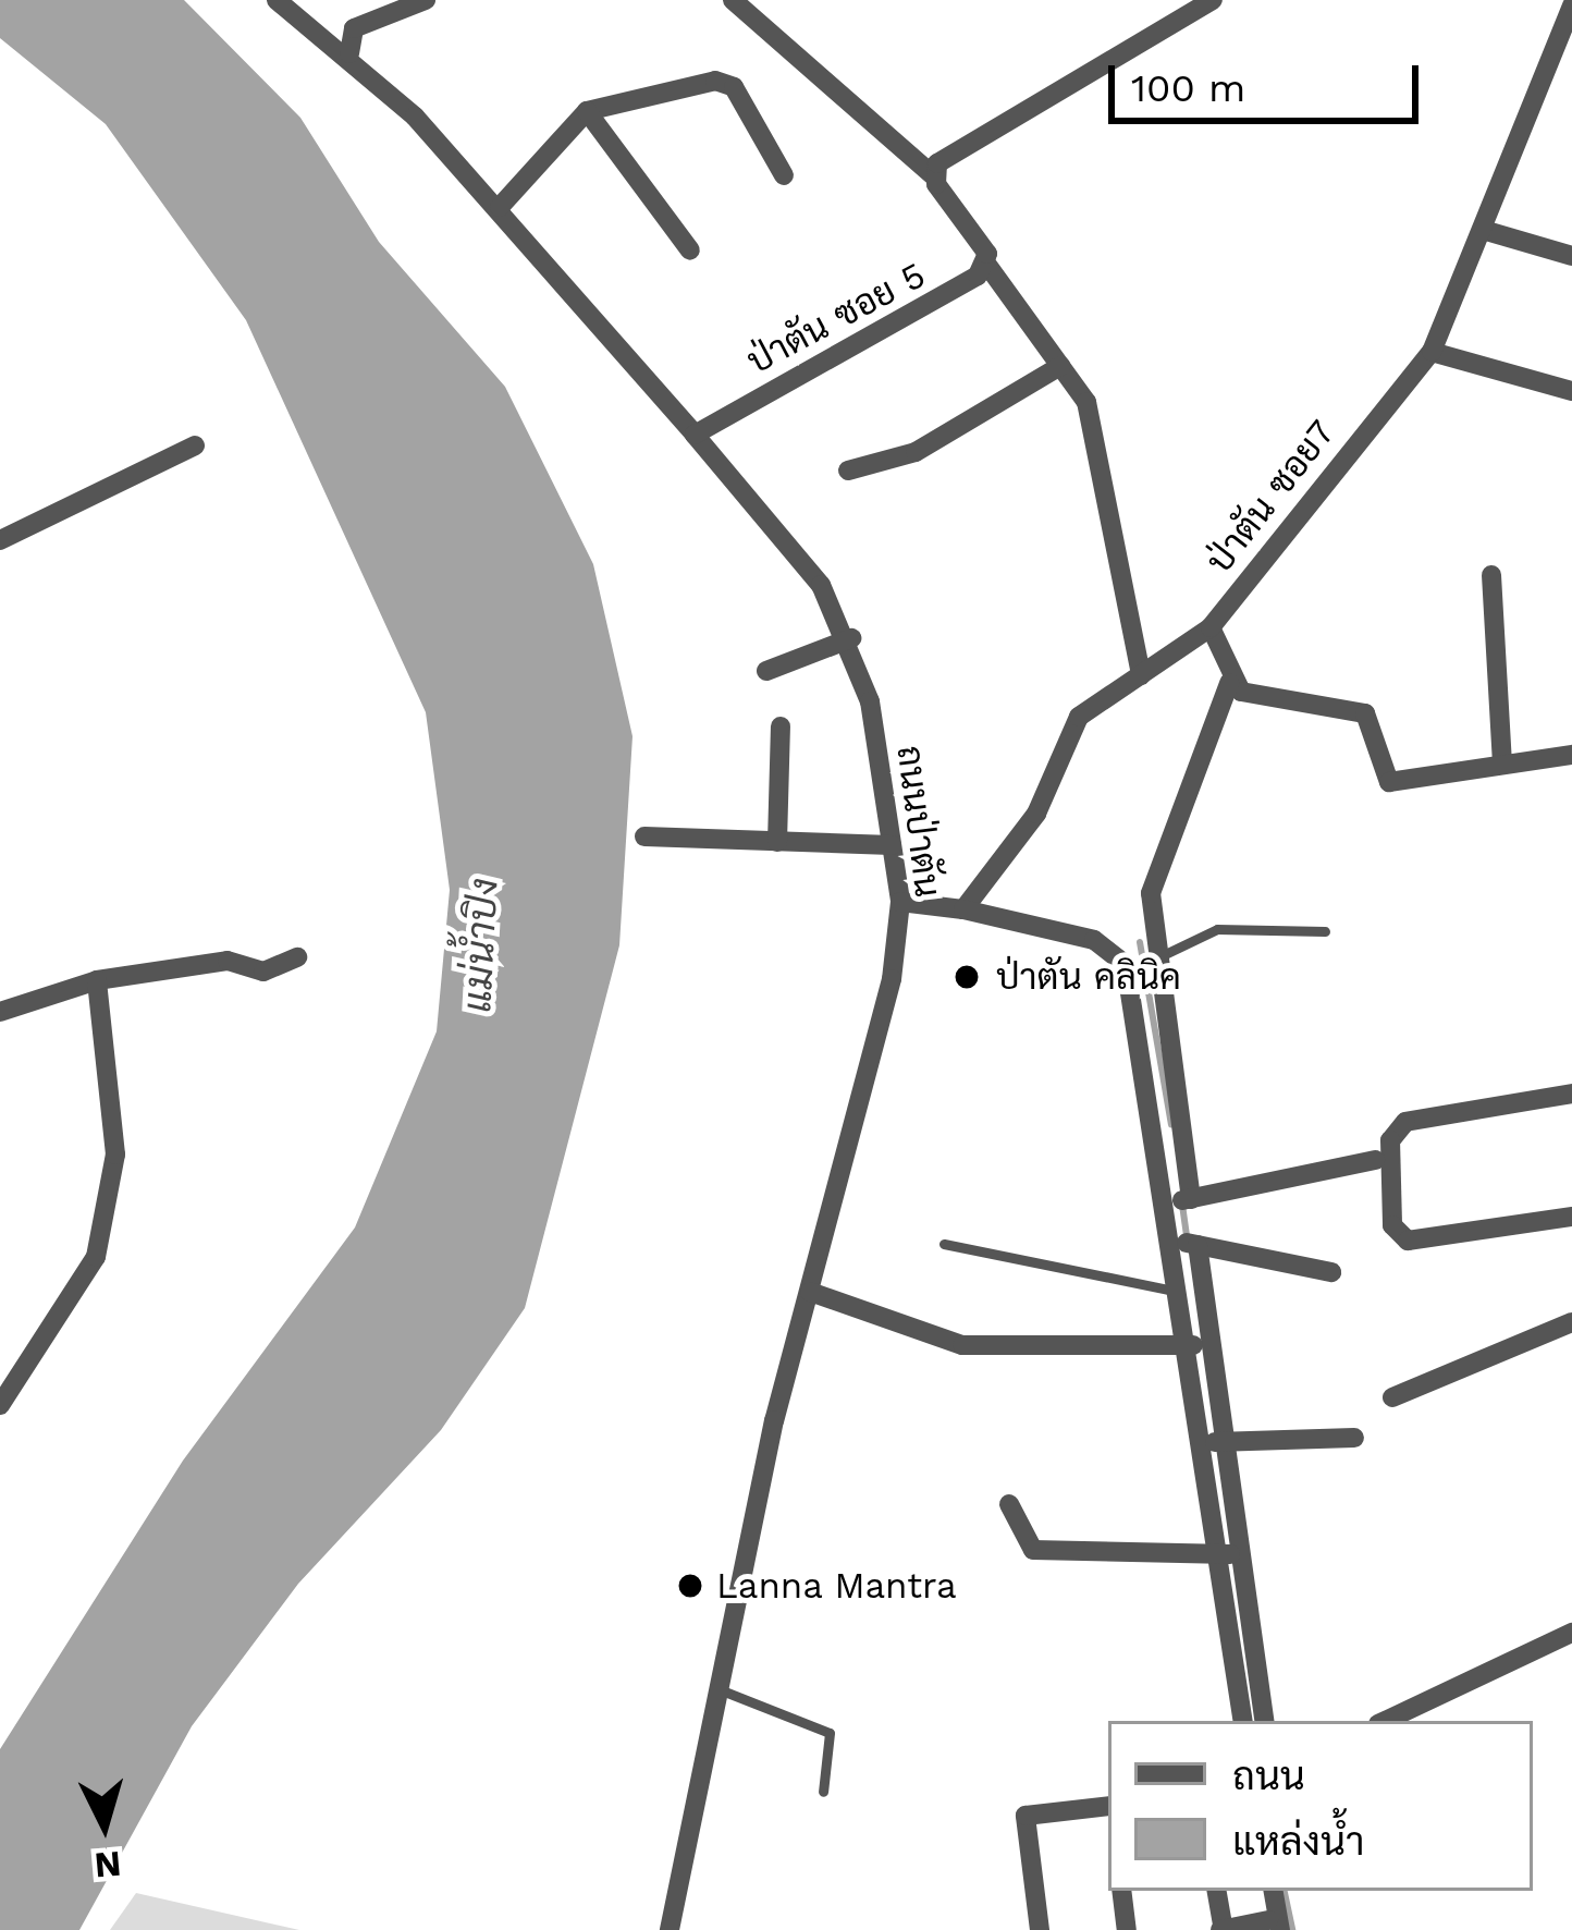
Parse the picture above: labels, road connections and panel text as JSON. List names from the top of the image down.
{
  "streets": {
    "street": ["ป่าตัน ซอย 5", "ป่าตัน ซอย7", "ถนนป่าตัน"]
  },
  "crossings": [
    ["ป่าตัน ซอย 5", "ถนนป่าตัน"]
  ],
  "water": ["แม่น้ำปิง"],
  "places": ["ป่าตัน คลินิค", "Lanna Mantra"],
  "legend": ["ถนน", "แหล่งน้ำ"],
  "scale_bar": "100 m",
  "north": "bottom"
}
